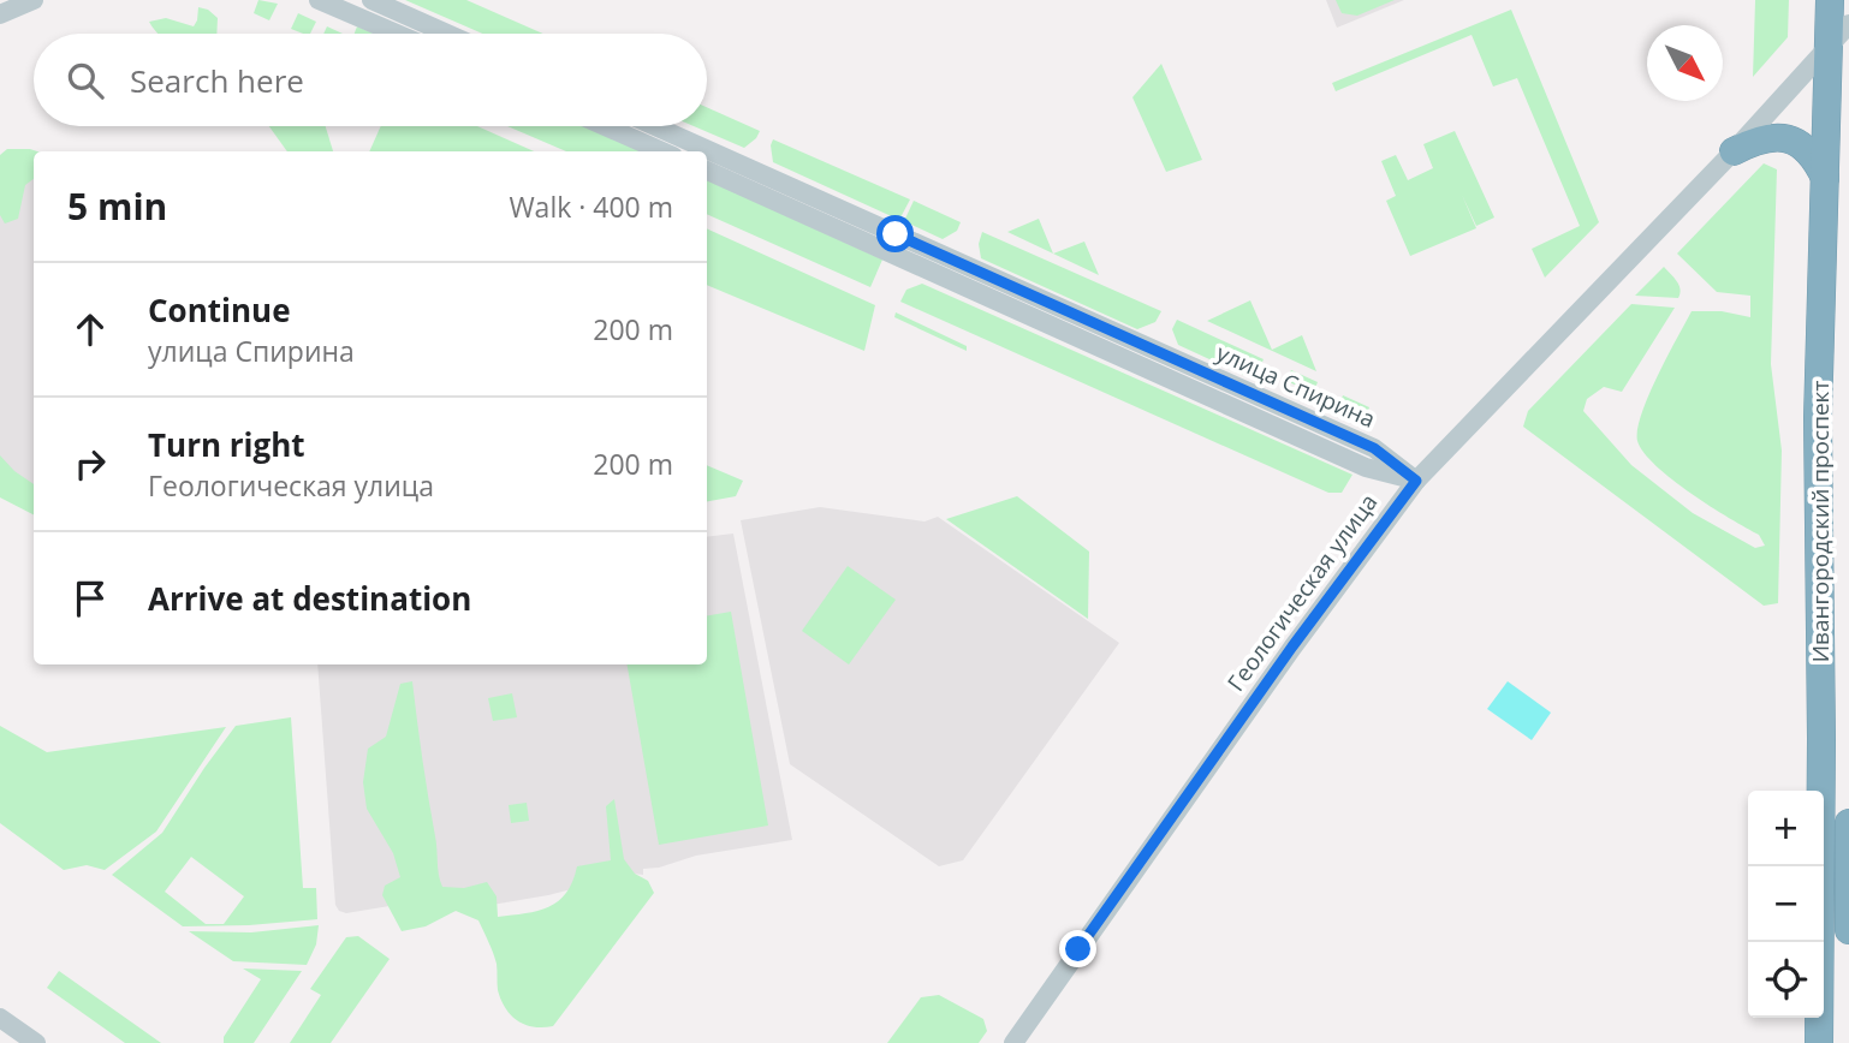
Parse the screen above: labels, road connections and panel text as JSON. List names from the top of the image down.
{
  "streets": {
    "highway": ["Ивангородский проспект"],
    "street": ["улица Спирина", "Геологическая улица"]
  },
  "crossings": [
    ["улица Спирина", "Геологическая улица"],
    ["Ивангородский проспект", "Геологическая улица"]
  ],
  "north": "bottom right",
  "page": {
    "search": "Search here",
    "heading": ["5 min", "Walk · 400 m"],
    "list": [
      ["Continue", "улица Спирина", "200 m"],
      ["Turn right", "Геологическая улица", "200 m"],
      "Arrive at destination"
    ],
    "map_buttons": ["+", "−"]
  }
}
